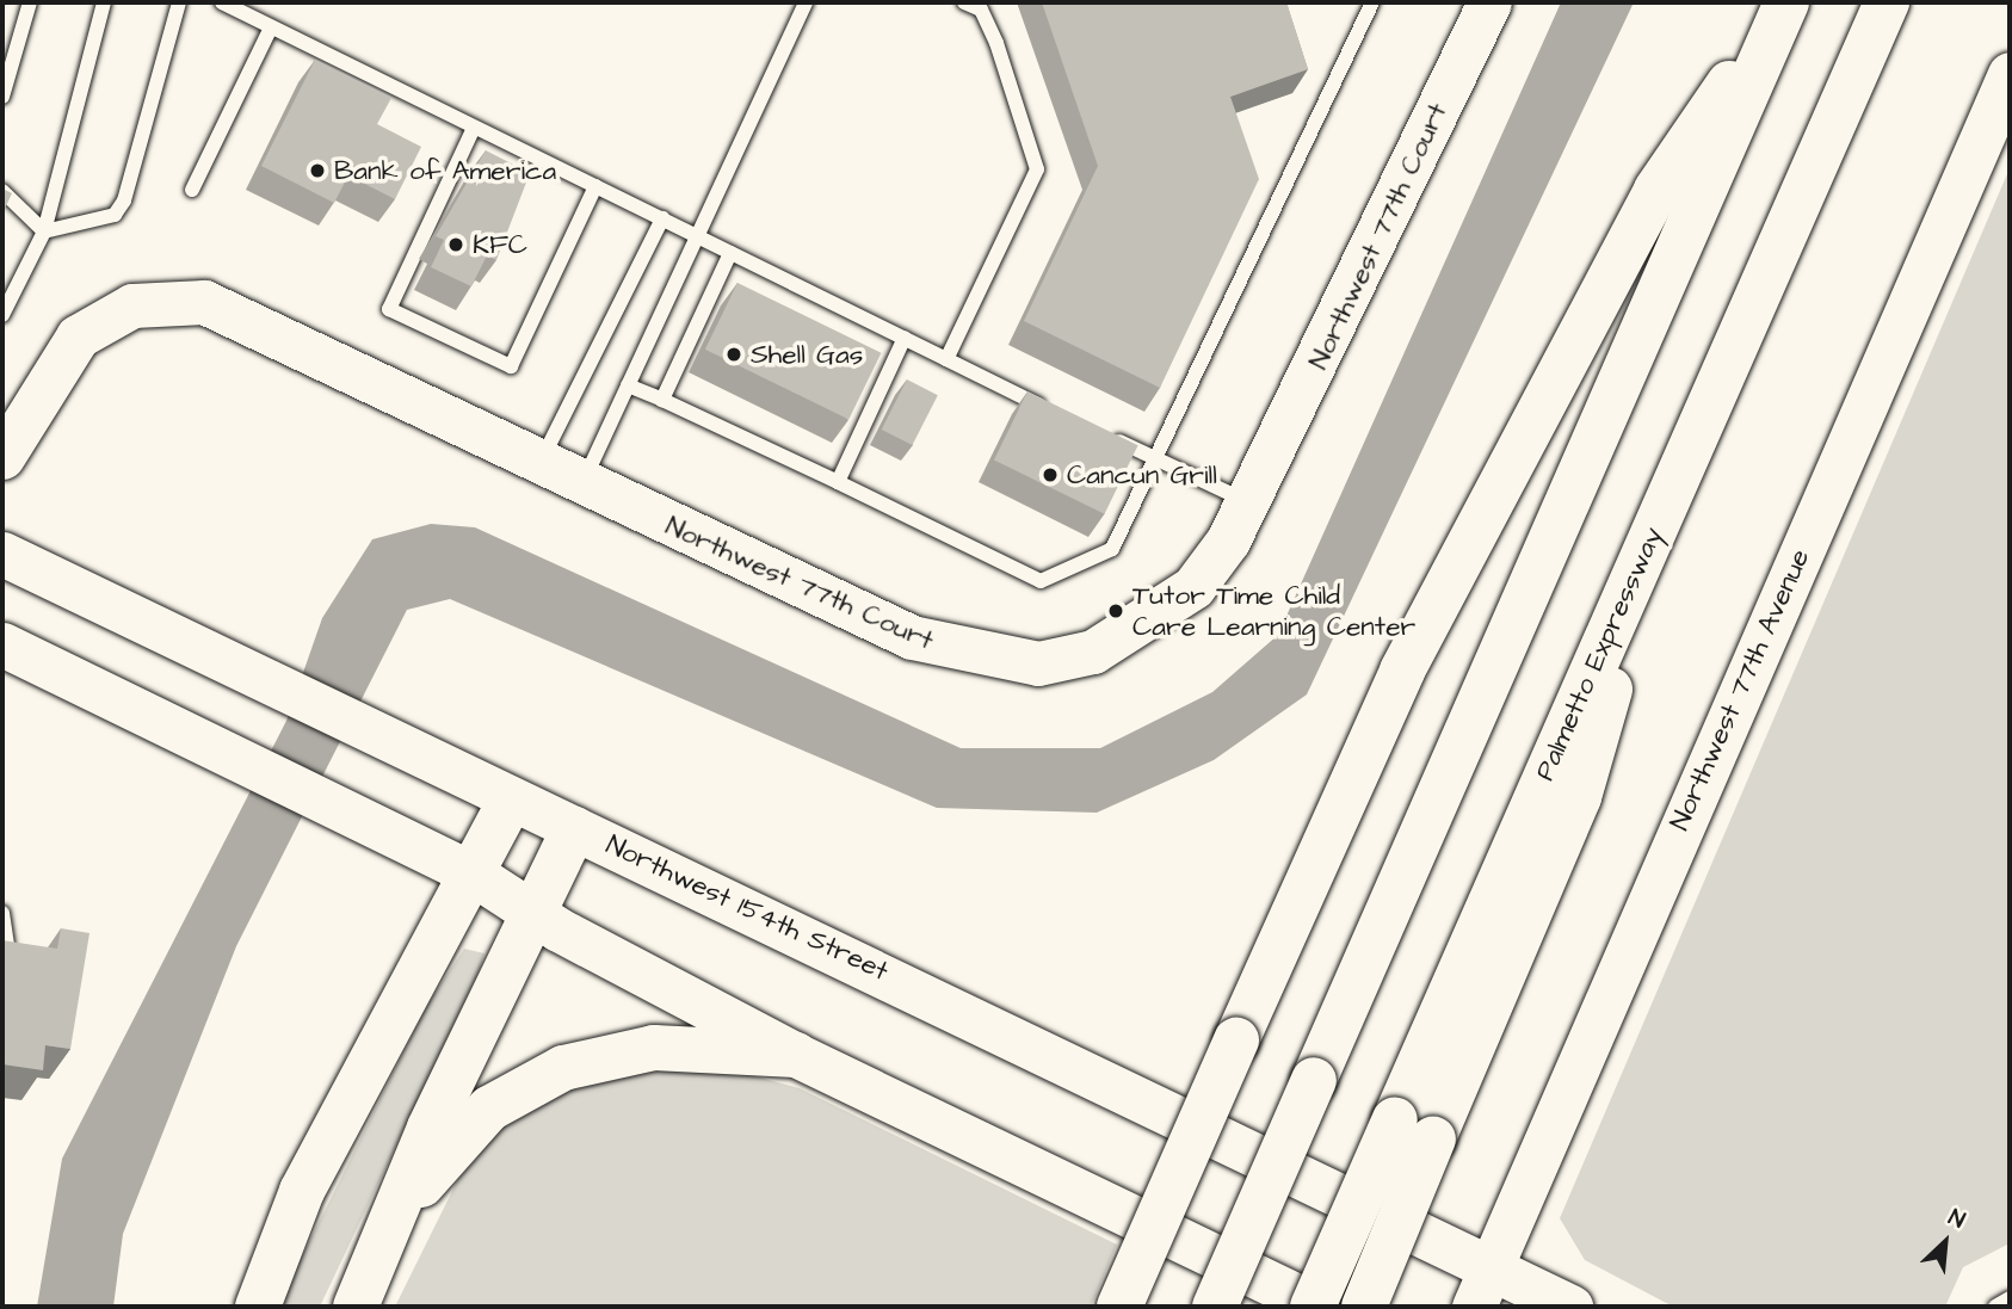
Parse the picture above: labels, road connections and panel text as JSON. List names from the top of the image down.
{
  "streets": {
    "highway": ["Palmetto Expressway"],
    "main road": ["Northwest 77th Court", "Northwest 77th Avenue", "Northwest 154th Street"]
  },
  "crossings": [
    ["Northwest 77th Avenue", "Northwest 154th Street"]
  ],
  "places": [
    "Bank of America",
    "KFC",
    "Shell Gas",
    "Cancun Grill",
    "Tutor Time Child Care Learning Center"
  ],
  "north": "top right"
}
